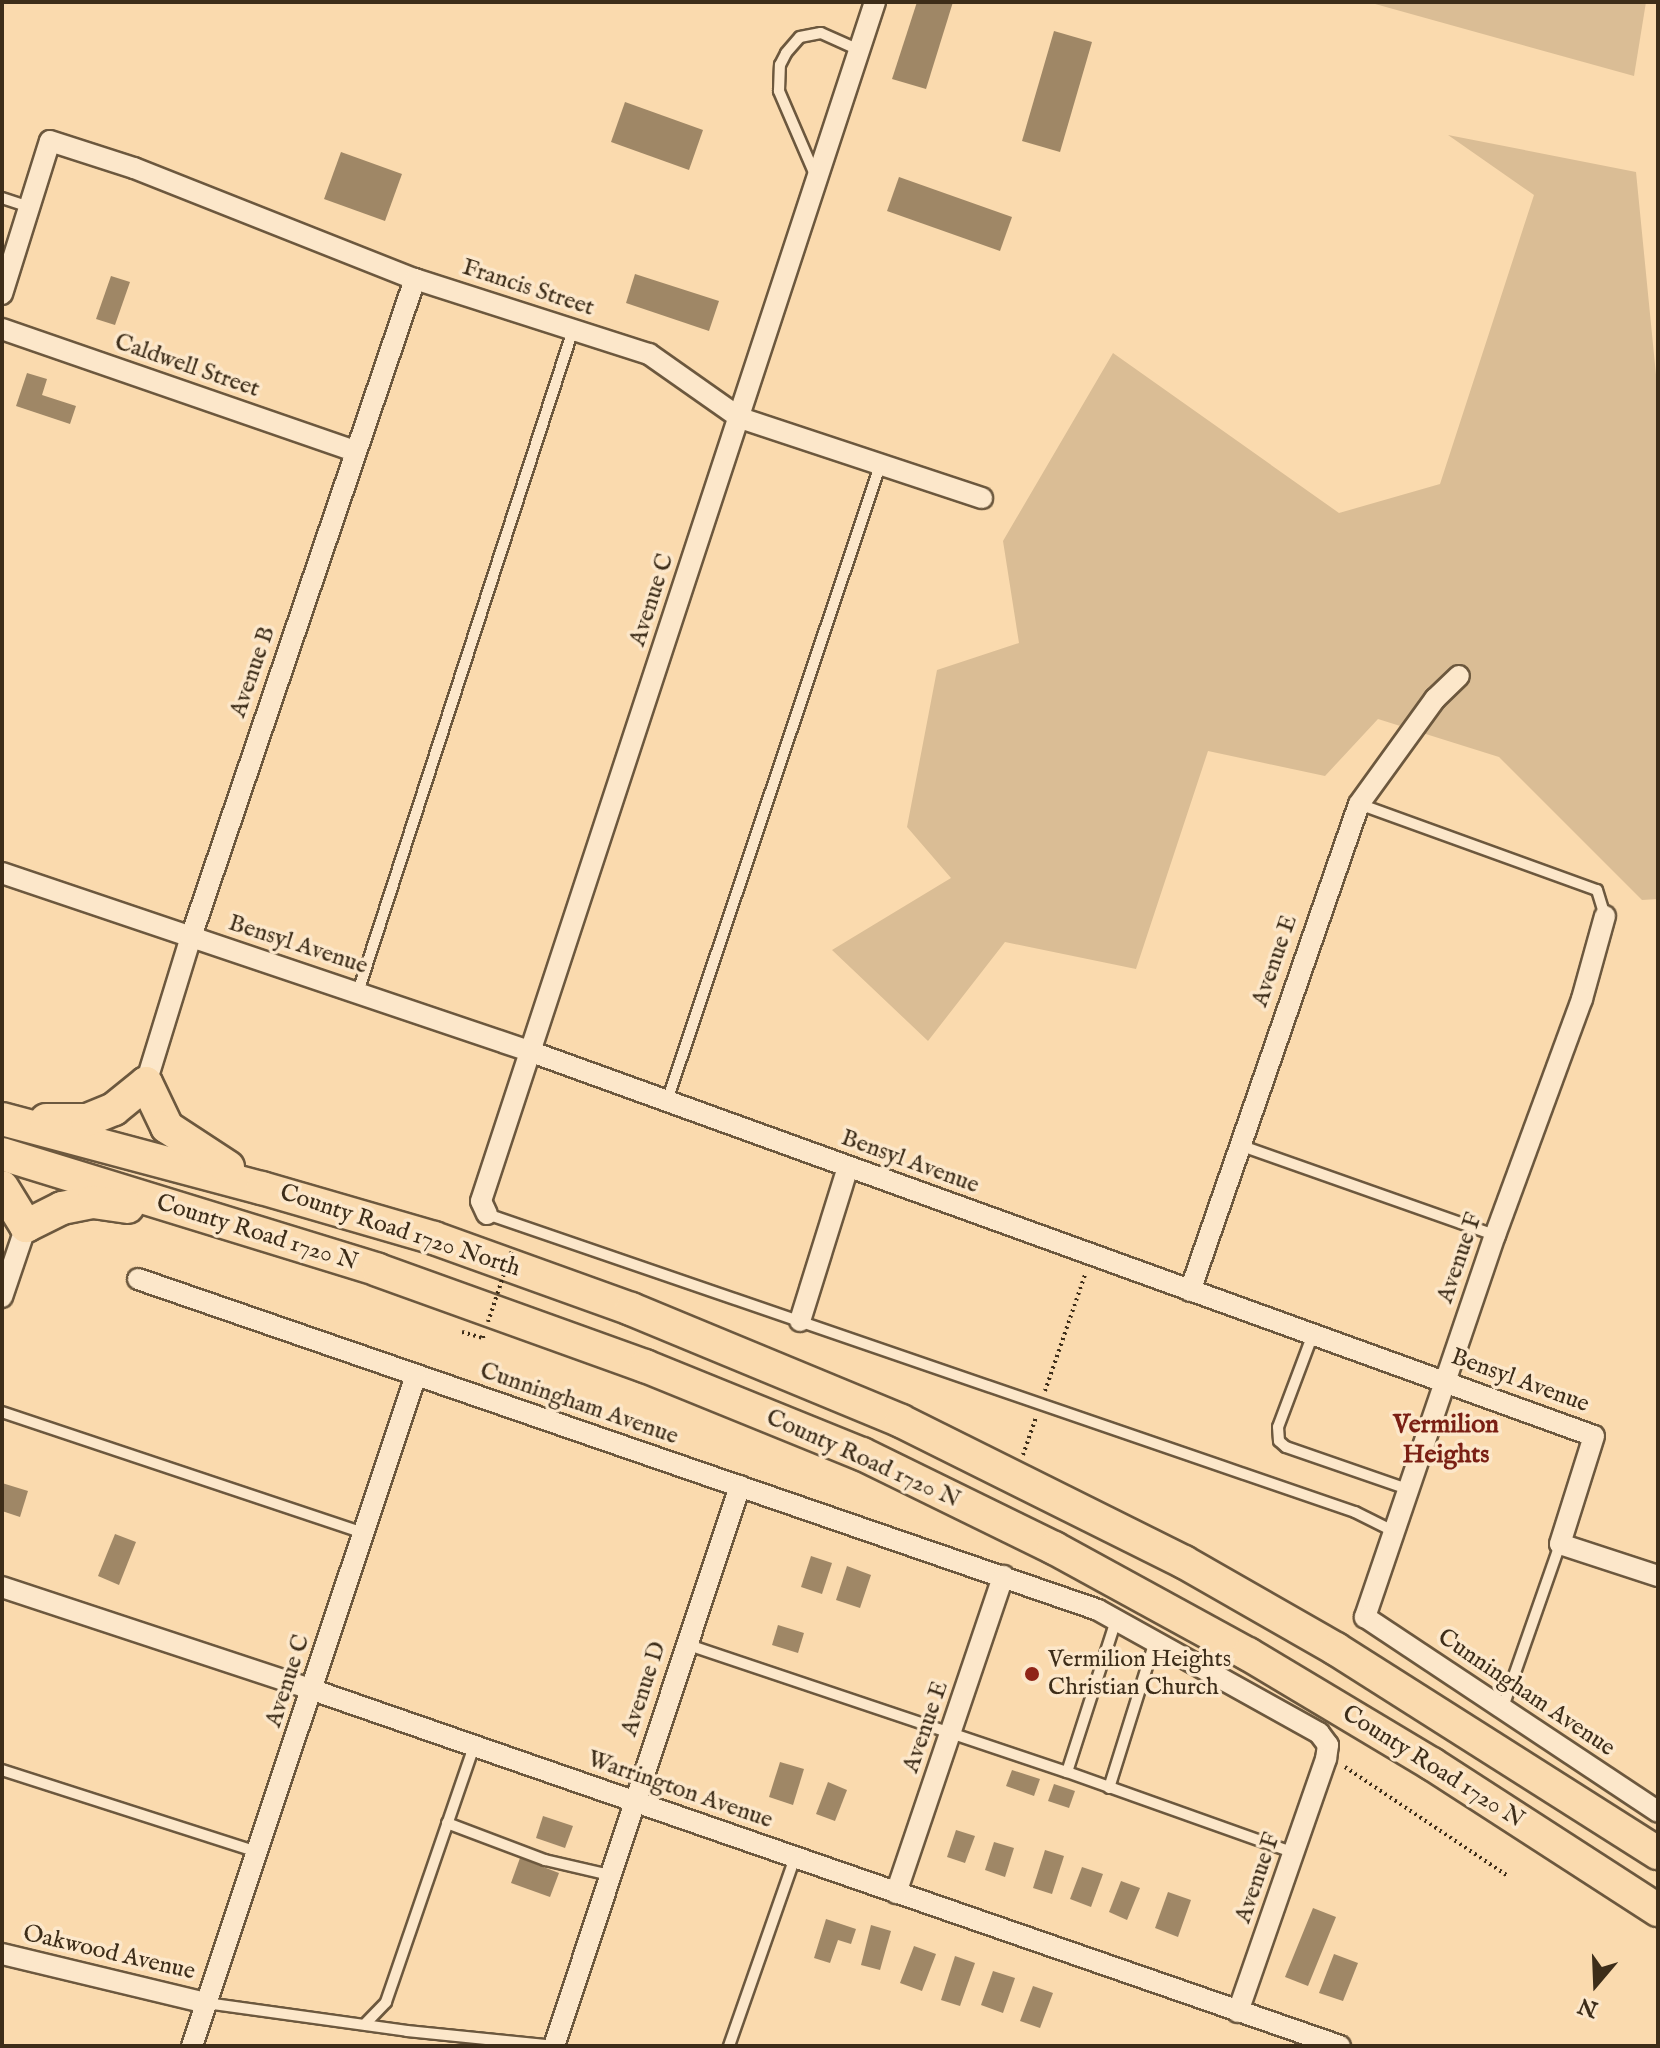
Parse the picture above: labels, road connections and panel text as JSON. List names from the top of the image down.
{
  "streets": {
    "main road": ["County Road 1720 North", "County Road 1720 N"],
    "street": [
      "Francis Street",
      "Caldwell Street",
      "Avenue C",
      "Avenue B",
      "Bensyl Avenue",
      "Avenue E",
      "Avenue F",
      "Cunningham Avenue",
      "Avenue D",
      "Warrington Avenue",
      "Oakwood Avenue"
    ]
  },
  "crossings": [
    ["Francis Street", "Avenue C"],
    ["Francis Street", "Avenue B"],
    ["Caldwell Street", "Avenue B"],
    ["Avenue C", "Bensyl Avenue"],
    ["Avenue C", "Cunningham Avenue"],
    ["Avenue C", "Warrington Avenue"],
    ["Avenue C", "Oakwood Avenue"],
    ["Avenue B", "Bensyl Avenue"],
    ["Bensyl Avenue", "Avenue E"],
    ["Bensyl Avenue", "Avenue F"],
    ["Avenue E", "Avenue F"],
    ["Avenue E", "Cunningham Avenue"],
    ["Avenue E", "Warrington Avenue"],
    ["County Road 1720 North", "County Road 1720 N"],
    ["Avenue F", "Cunningham Avenue"],
    ["Avenue F", "Warrington Avenue"],
    ["Cunningham Avenue", "Avenue D"],
    ["Avenue D", "Warrington Avenue"]
  ],
  "districts": ["Vermilion Heights"],
  "places": ["Vermilion Heights Christian Church"],
  "north": "bottom"
}
